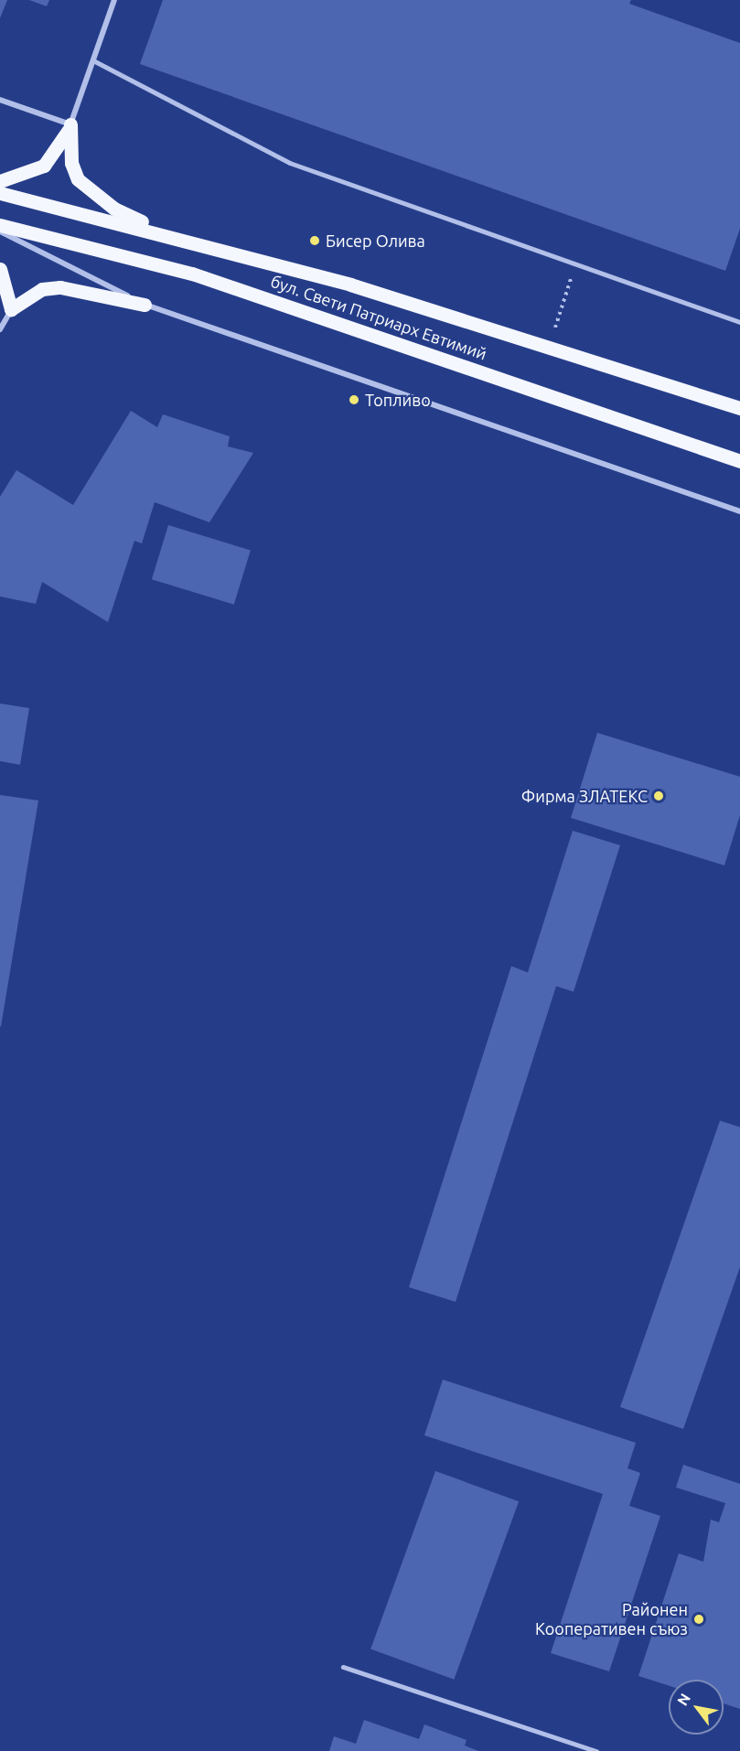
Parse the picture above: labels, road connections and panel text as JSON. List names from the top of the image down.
{
  "streets": {
    "main road": ["бул. Свети Патриарх Евтимий"]
  },
  "places": [
    "Бисер Олива",
    "Топливо",
    "Фирма ЗЛАТЕКС",
    "Районен Кооперативен съюз"
  ],
  "north": "top left"
}
